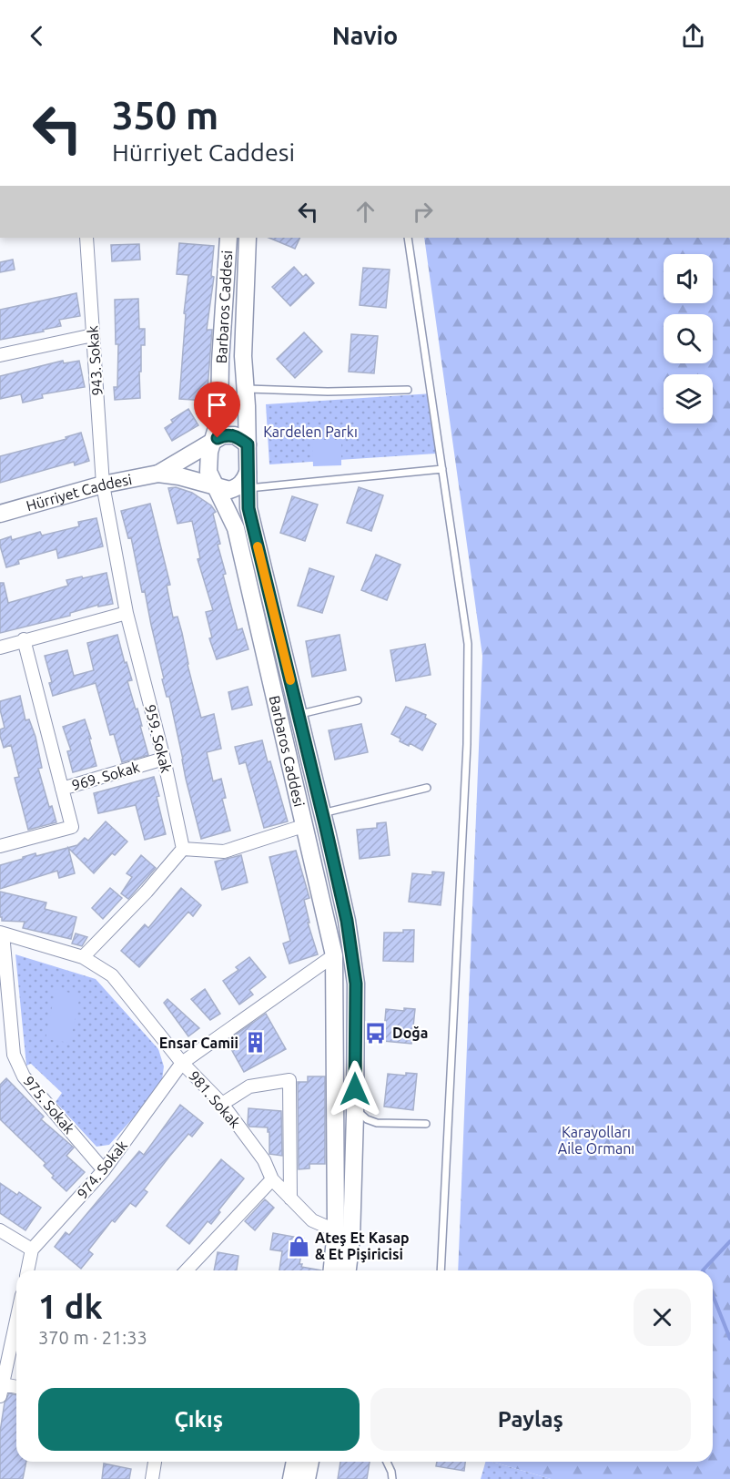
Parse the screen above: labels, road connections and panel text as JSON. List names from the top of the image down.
{
  "streets": {
    "main road": ["Barbaros Caddesi", "Hürriyet Caddesi"],
    "street": [
      "943. Sokak",
      "959. Sokak",
      "969. Sokak",
      "981. Sokak",
      "975. Sokak",
      "974. Sokak"
    ]
  },
  "crossings": [
    ["Barbaros Caddesi", "Hürriyet Caddesi"],
    ["Barbaros Caddesi", "981. Sokak"],
    ["Barbaros Caddesi", "974. Sokak"],
    ["943. Sokak", "Hürriyet Caddesi"],
    ["943. Sokak", "959. Sokak"],
    ["Hürriyet Caddesi", "959. Sokak"],
    ["959. Sokak", "969. Sokak"],
    ["981. Sokak", "975. Sokak"],
    ["981. Sokak", "974. Sokak"],
    ["975. Sokak", "974. Sokak"]
  ],
  "parks": ["Kardelen Parkı", "Karayolları Aile Ormanı"],
  "places": {
    "bus stop": ["Doğa"],
    "building": ["Ensar Camii"],
    "shop": ["Ateş Et Kasap & Et Pişiricisi"]
  },
  "page": {
    "header": "Navio",
    "turn": ["350 m", "Hürriyet Caddesi"],
    "heading": ["1 dk", "370 m · 21:33"],
    "buttons": ["Çıkış", "Paylaş"]
  }
}
